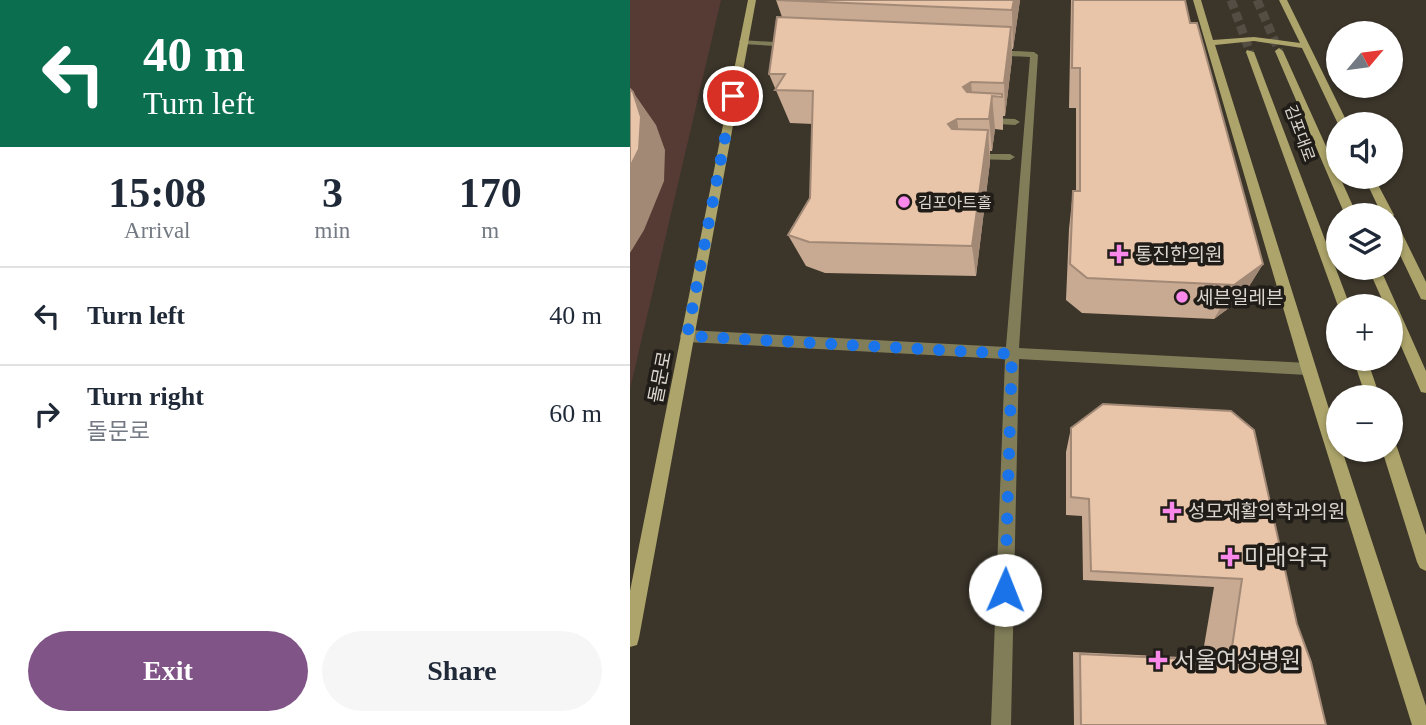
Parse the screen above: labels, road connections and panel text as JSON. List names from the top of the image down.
{
  "streets": {
    "main road": ["김포대로", "돌문로"]
  },
  "places": {
    "other": ["김포아트홀", "세븐일레븐"],
    "health": [
      "통진한의원",
      "성모재활의학과의원",
      "미래약국",
      "서울여성병원"
    ]
  },
  "north": "top right",
  "page": {
    "turn": ["40 m", "Turn left"],
    "map_buttons": ["+", "−"],
    "eta": [
      "15:08",
      "Arrival",
      "3",
      "min",
      "170",
      "m"
    ],
    "list": [
      {
        "name": "Turn left",
        "value": "40 m"
      },
      {
        "name": "Turn right",
        "note": "돌문로",
        "value": "60 m"
      }
    ],
    "buttons": ["Exit", "Share"]
  }
}
